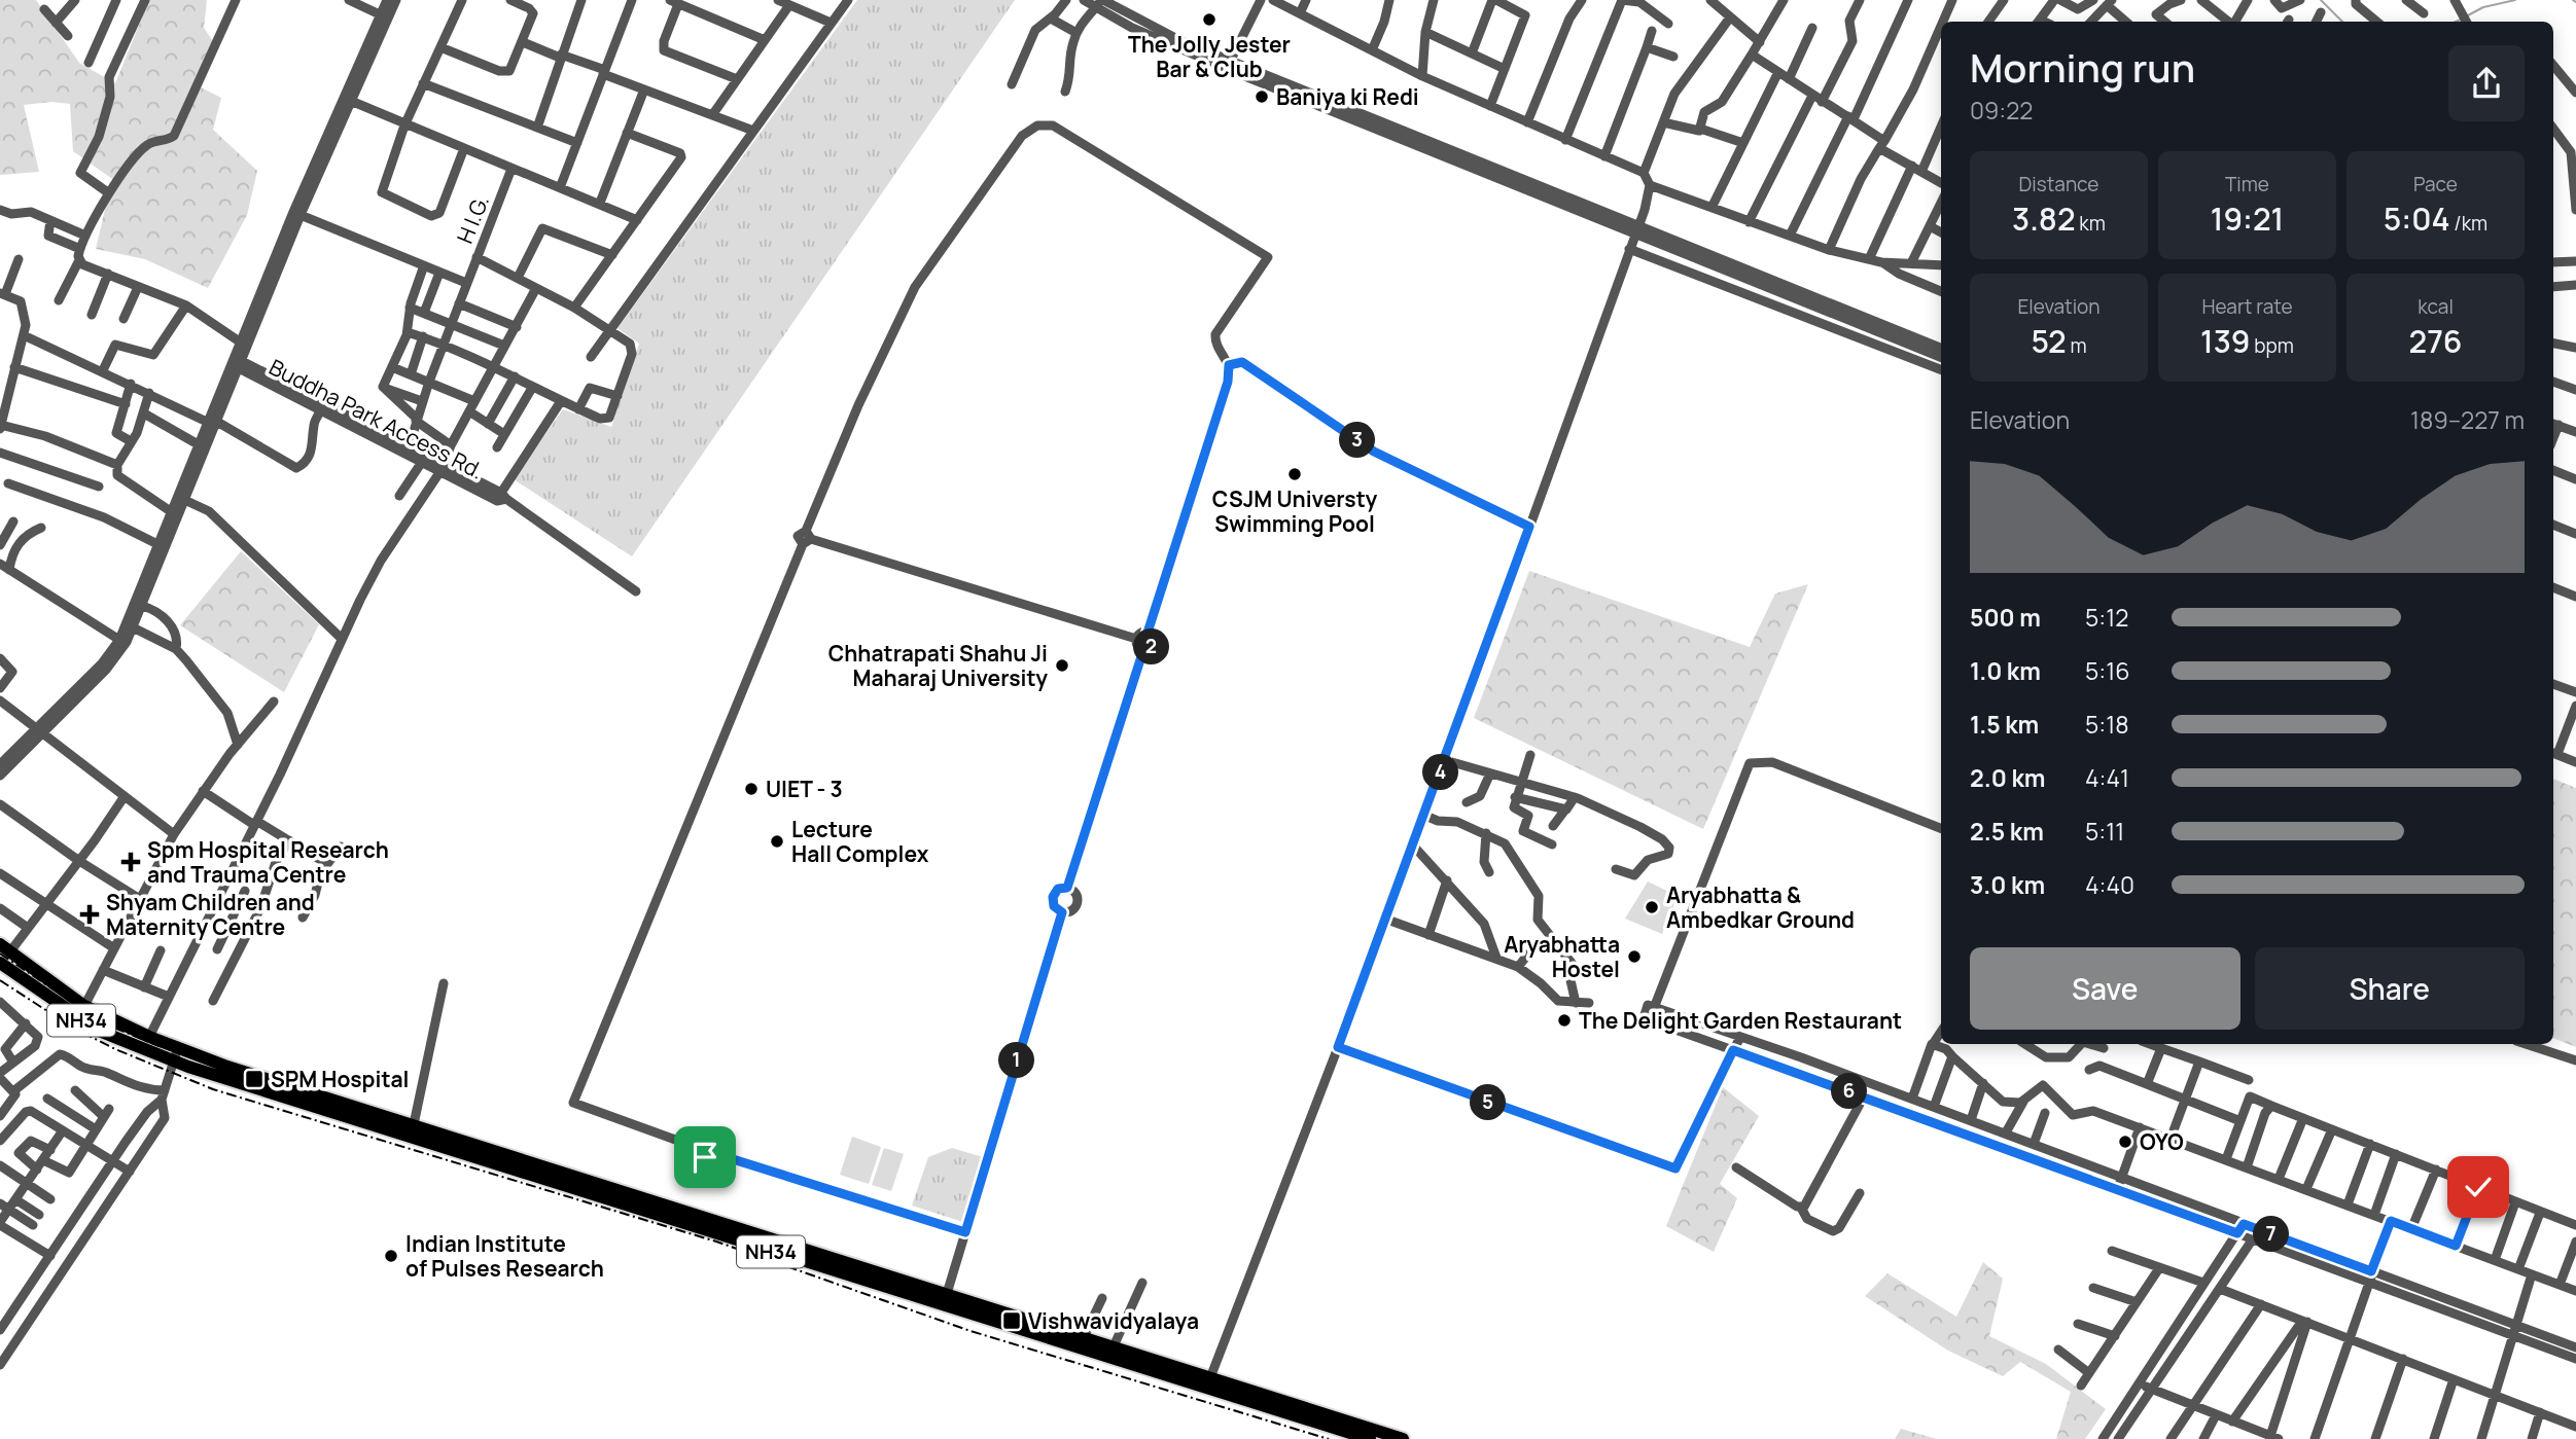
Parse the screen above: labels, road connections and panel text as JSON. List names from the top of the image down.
{
  "streets": {
    "highway": ["NH34"],
    "street": ["H I.G.", "Buddha Park Access Rd."]
  },
  "crossings": [
    ["H I.G.", "Buddha Park Access Rd."]
  ],
  "places": {
    "other": [
      "The Jolly Jester Bar & Club",
      "Baniya ki Redi",
      "CSJM Universty Swimming Pool",
      "Chhatrapati Shahu Ji Maharaj University",
      "UIET - 3",
      "Lecture Hall Complex",
      "Aryabhatta & Ambedkar Ground",
      "Aryabhatta Hostel",
      "The Delight Garden Restaurant",
      "OYO",
      "Indian Institute of Pulses Research"
    ],
    "health": ["Spm Hospital Research and Trauma Centre", "Shyam Children and Maternity Centre"],
    "transit": ["SPM Hospital", "Vishwavidyalaya"]
  },
  "page": {
    "heading": ["Morning run", "09:22"],
    "stats": [
      ["Distance", "3.82 km"],
      ["Time", "19:21"],
      ["Pace", "5:04 /km"],
      ["Elevation", "52 m"],
      ["Heart rate", "139 bpm"],
      ["kcal", "276"]
    ],
    "chart": ["Elevation", "189–227 m"],
    "pins": [
      "3",
      "2",
      "4",
      "1",
      "6",
      "5",
      "7"
    ],
    "list": [
      {
        "name": "500 m",
        "note": "5:12"
      },
      {
        "name": "1.0 km",
        "note": "5:16"
      },
      {
        "name": "1.5 km",
        "note": "5:18"
      },
      {
        "name": "2.0 km",
        "note": "4:41"
      },
      {
        "name": "2.5 km",
        "note": "5:11"
      },
      {
        "name": "3.0 km",
        "note": "4:40"
      }
    ],
    "buttons": ["Save", "Share"]
  }
}
